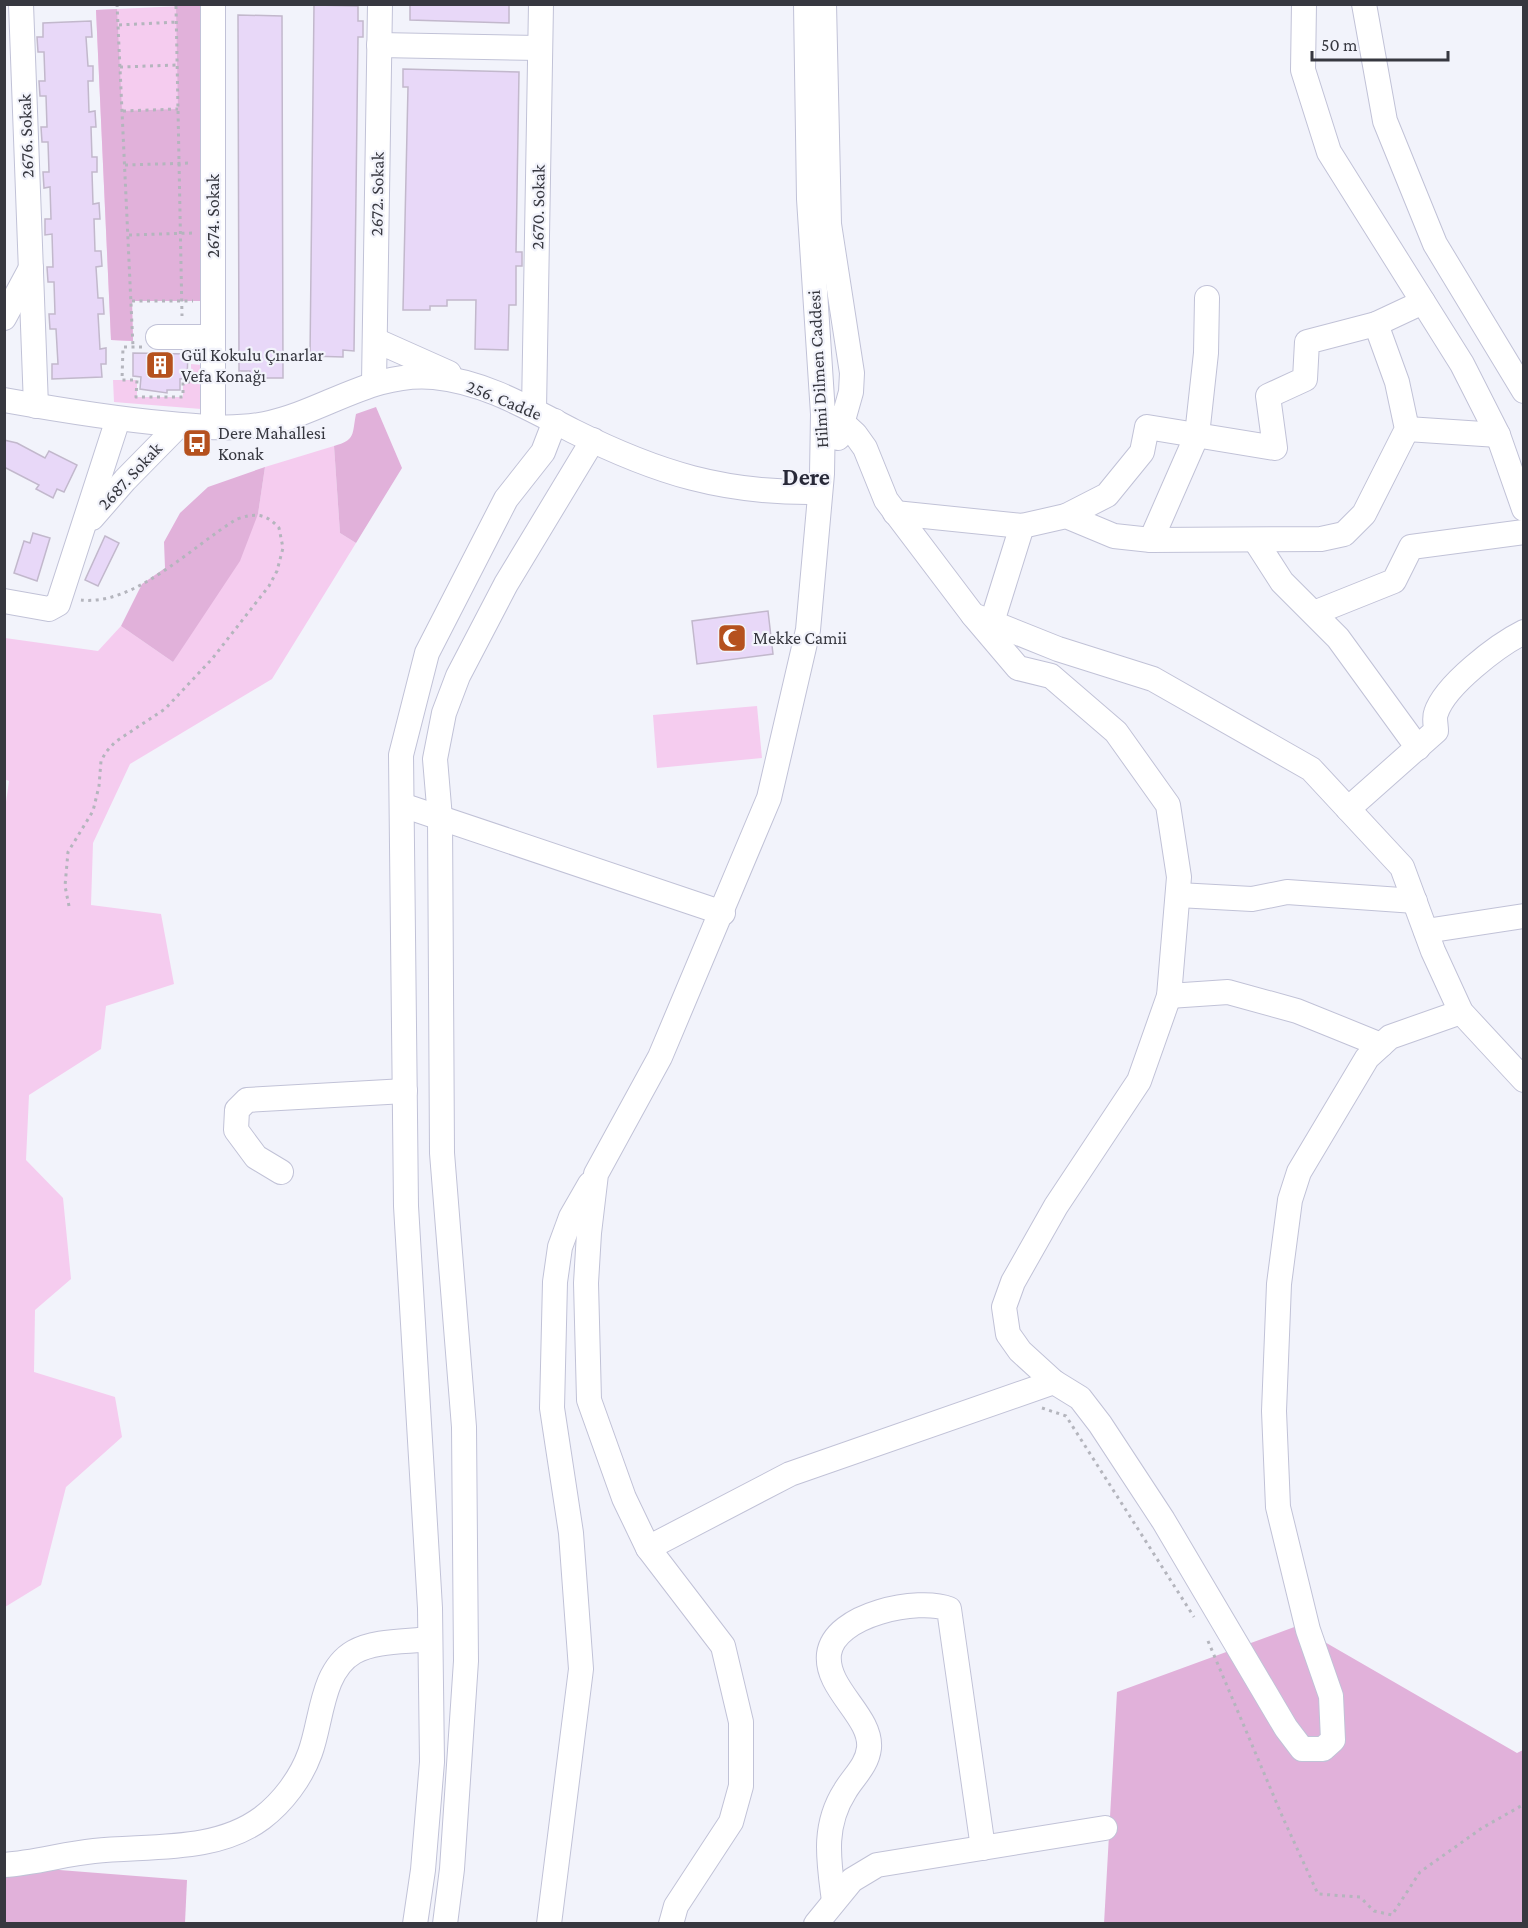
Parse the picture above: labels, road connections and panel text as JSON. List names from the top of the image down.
{
  "streets": {
    "street": [
      "2676. Sokak",
      "2672. Sokak",
      "2670. Sokak",
      "2674. Sokak",
      "Hilmi Dilmen Caddesi",
      "256. Cadde",
      "2687. Sokak"
    ]
  },
  "crossings": [
    ["2676. Sokak", "256. Cadde"],
    ["2672. Sokak", "256. Cadde"],
    ["2670. Sokak", "256. Cadde"],
    ["2674. Sokak", "256. Cadde"],
    ["Hilmi Dilmen Caddesi", "256. Cadde"],
    ["256. Cadde", "2687. Sokak"]
  ],
  "districts": ["Dere"],
  "places": {
    "building": ["Gül Kokulu Çınarlar Vefa Konağı"],
    "bus stop": ["Dere Mahallesi Konak"],
    "mosque": ["Mekke Camii"]
  },
  "scale_bar": "50 m"
}
